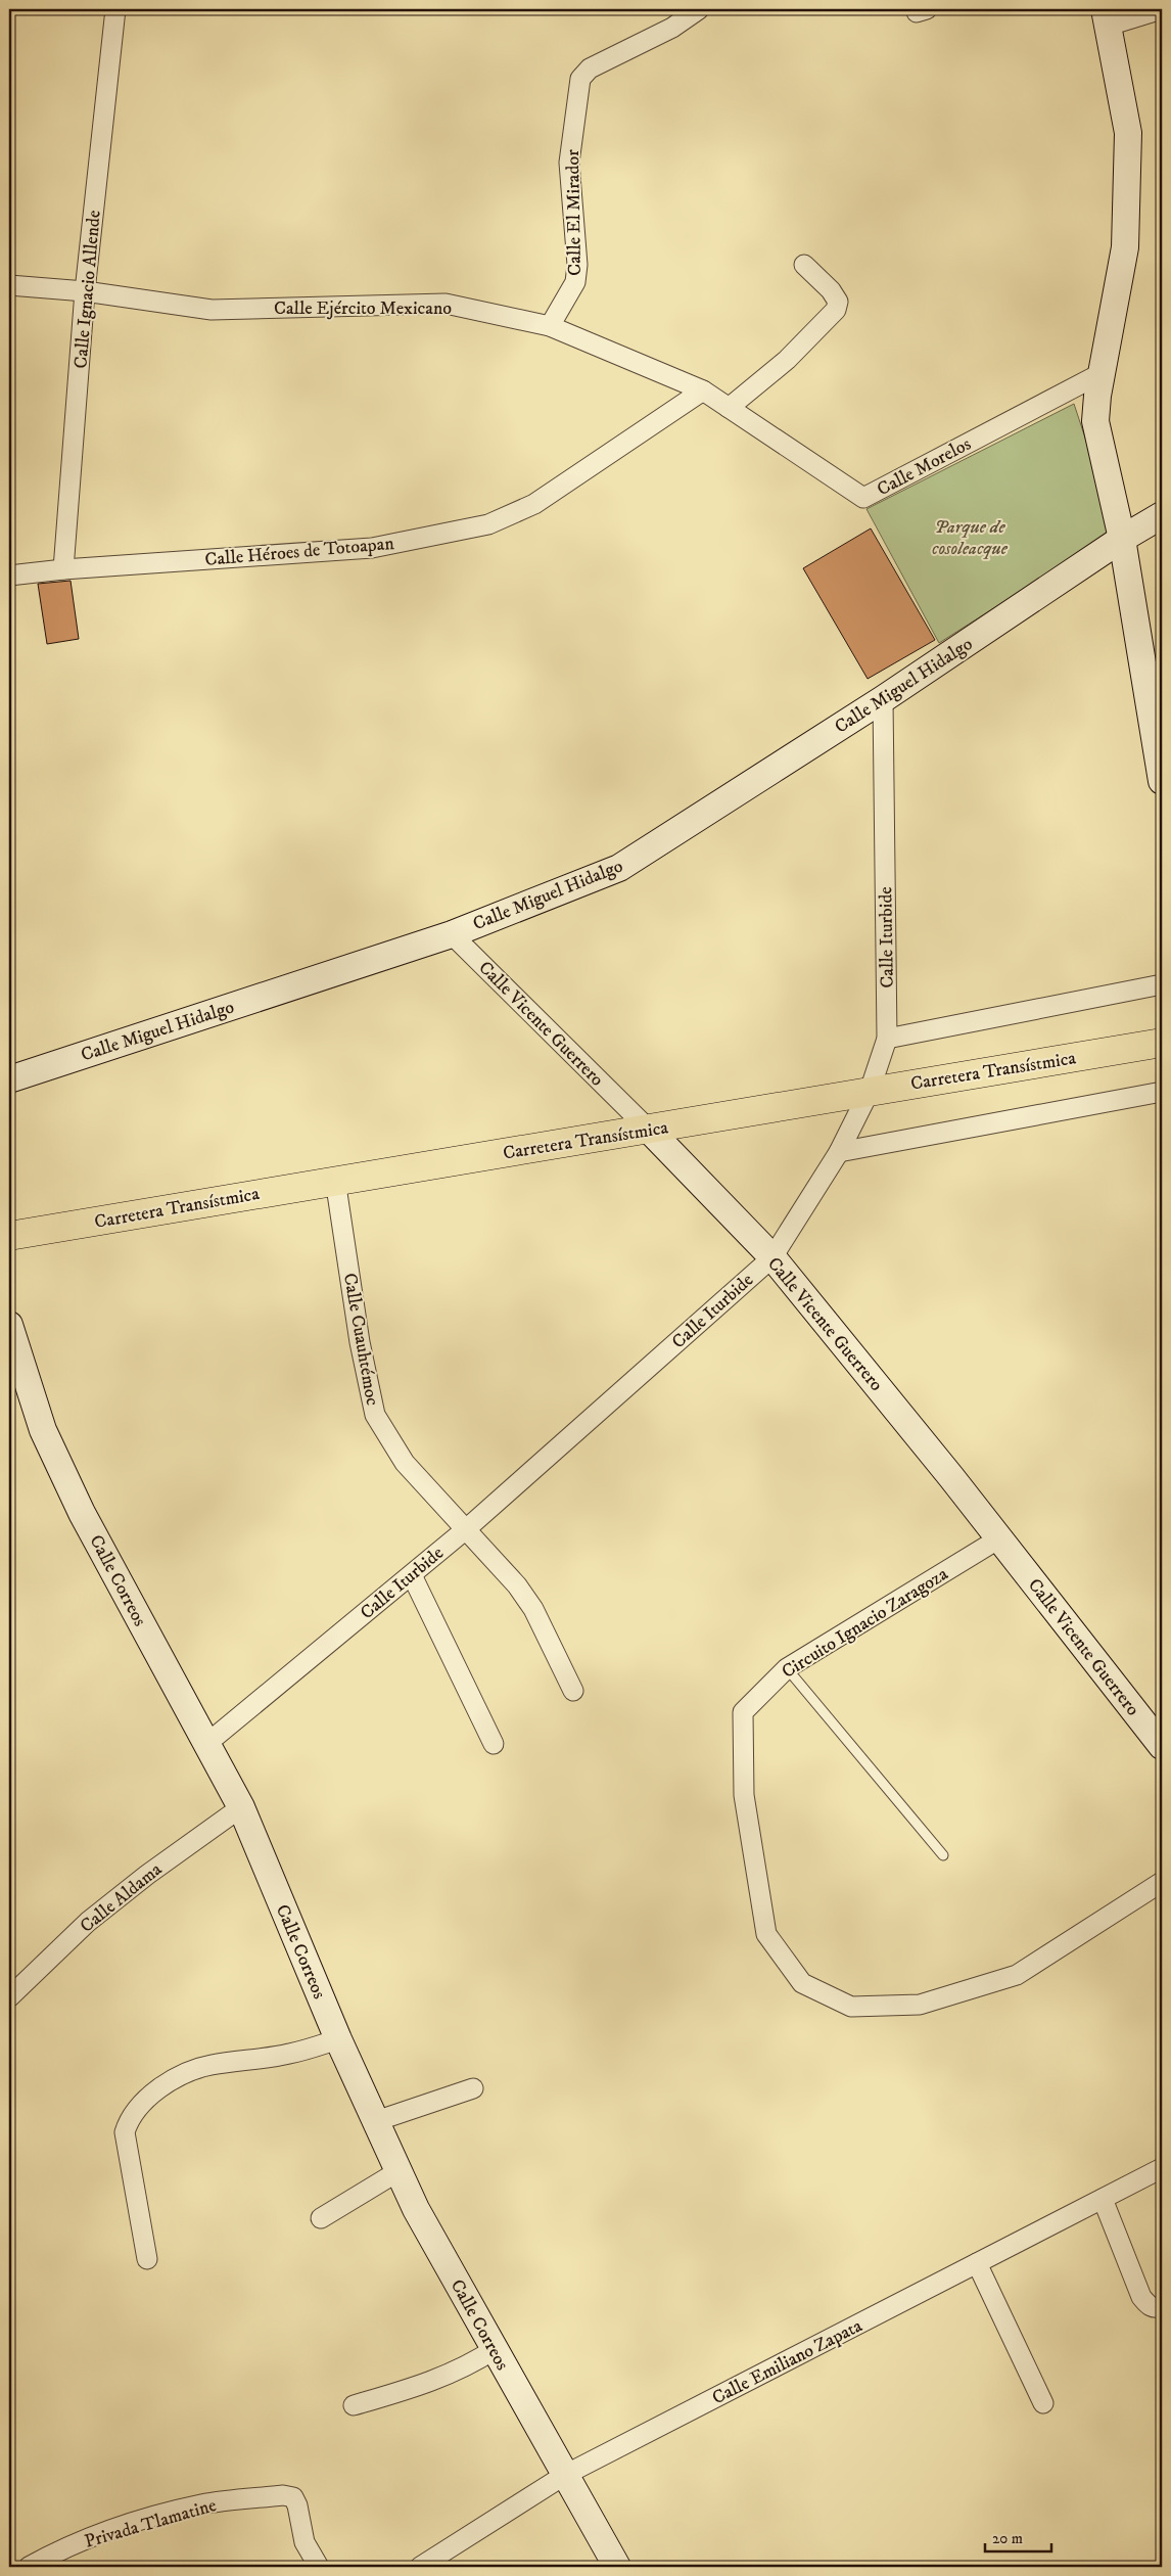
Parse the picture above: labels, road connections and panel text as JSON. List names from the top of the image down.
{
  "streets": {
    "main road": [
      "Calle Miguel Hidalgo",
      "Calle Vicente Guerrero",
      "Carretera Transístmica",
      "Calle Correos"
    ],
    "street": [
      "Calle El Mirador",
      "Calle Ignacio Allende",
      "Calle Ejército Mexicano",
      "Calle Morelos",
      "Calle Héroes de Totoapan",
      "Calle Iturbide",
      "Calle Cuauhtémoc",
      "Circuito Ignacio Zaragoza",
      "Calle Aldama",
      "Calle Emiliano Zapata",
      "Privada Tlamatine"
    ]
  },
  "crossings": [
    ["Calle El Mirador", "Calle Ejército Mexicano"],
    ["Calle Ignacio Allende", "Calle Ejército Mexicano"],
    ["Calle Ignacio Allende", "Calle Héroes de Totoapan"],
    ["Calle Ejército Mexicano", "Calle Morelos"],
    ["Calle Ejército Mexicano", "Calle Héroes de Totoapan"],
    ["Calle Morelos", "Calle Héroes de Totoapan"],
    ["Calle Miguel Hidalgo", "Calle Iturbide"],
    ["Calle Miguel Hidalgo", "Calle Vicente Guerrero"],
    ["Calle Iturbide", "Calle Vicente Guerrero"],
    ["Calle Iturbide", "Carretera Transístmica"],
    ["Calle Iturbide", "Calle Cuauhtémoc"],
    ["Calle Iturbide", "Calle Correos"],
    ["Calle Vicente Guerrero", "Carretera Transístmica"],
    ["Calle Vicente Guerrero", "Circuito Ignacio Zaragoza"],
    ["Carretera Transístmica", "Calle Cuauhtémoc"],
    ["Calle Correos", "Calle Aldama"],
    ["Calle Correos", "Calle Emiliano Zapata"]
  ],
  "parks": ["Parque de cosoleacque"],
  "scale_bar": "20 m"
}
